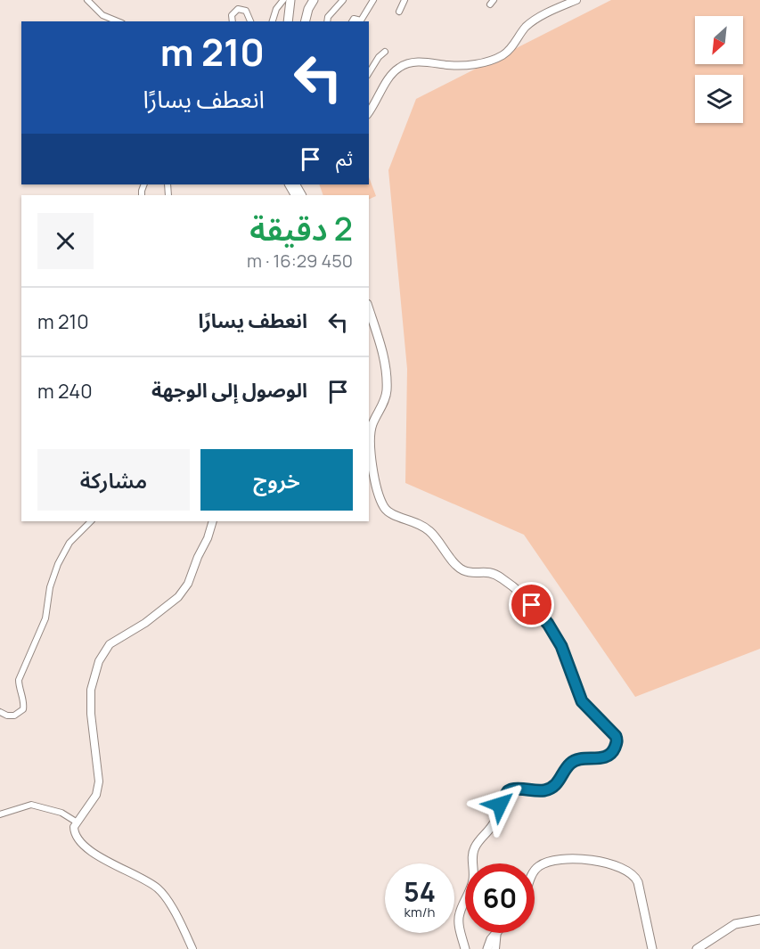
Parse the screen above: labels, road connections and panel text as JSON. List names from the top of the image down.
{
  "north": "bottom left",
  "page": {
    "turn": ["210 m", "انعطف يسارًا"],
    "then": "ثم",
    "heading": ["2 دقيقة", "450 m · 16:29"],
    "list": [
      {
        "name": "انعطف يسارًا",
        "value": "210 m"
      },
      {
        "name": "الوصول إلى الوجهة",
        "value": "240 m"
      }
    ],
    "buttons": ["خروج", "مشاركة"],
    "speed": "54 km/h",
    "limit": "60"
  }
}
